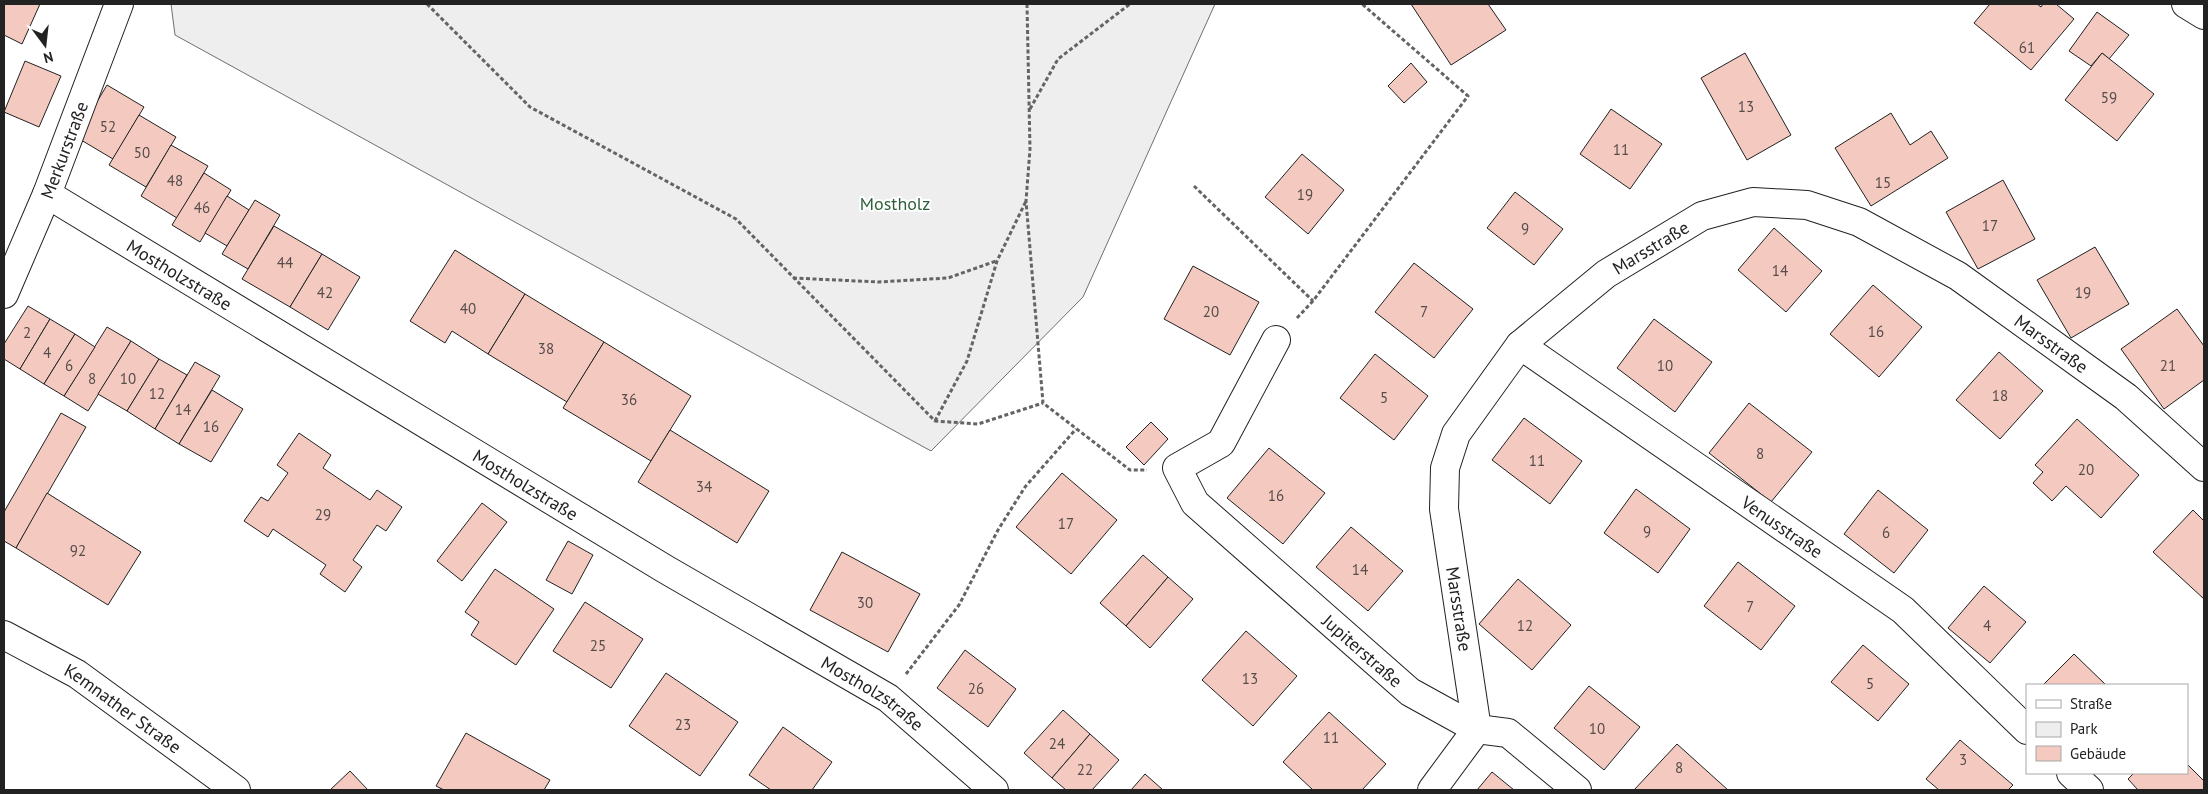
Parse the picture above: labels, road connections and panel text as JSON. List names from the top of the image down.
{
  "streets": {
    "street": [
      "Merkurstraße",
      "Marsstraße",
      "Mostholzstraße",
      "Venusstraße",
      "Jupiterstraße",
      "Kemnather Straße"
    ]
  },
  "crossings": [
    ["Merkurstraße", "Mostholzstraße"],
    ["Marsstraße", "Venusstraße"],
    ["Marsstraße", "Jupiterstraße"]
  ],
  "parks": ["Mostholz"],
  "house_numbers": [
    "61",
    "59",
    "13",
    "52",
    "11",
    "50",
    "48",
    "15",
    "19",
    "46",
    "17",
    "9",
    "44",
    "14",
    "42",
    "19",
    "40",
    "20",
    "7",
    "16",
    "2",
    "38",
    "4",
    "6",
    "10",
    "21",
    "8",
    "10",
    "12",
    "18",
    "5",
    "36",
    "14",
    "16",
    "8",
    "11",
    "20",
    "34",
    "16",
    "29",
    "17",
    "9",
    "6",
    "92",
    "14",
    "30",
    "7",
    "12",
    "4",
    "25",
    "13",
    "5",
    "26",
    "23",
    "10",
    "11",
    "24",
    "3",
    "8",
    "22"
  ],
  "legend": ["Straße", "Park", "Gebäude"],
  "north": "bottom"
}
